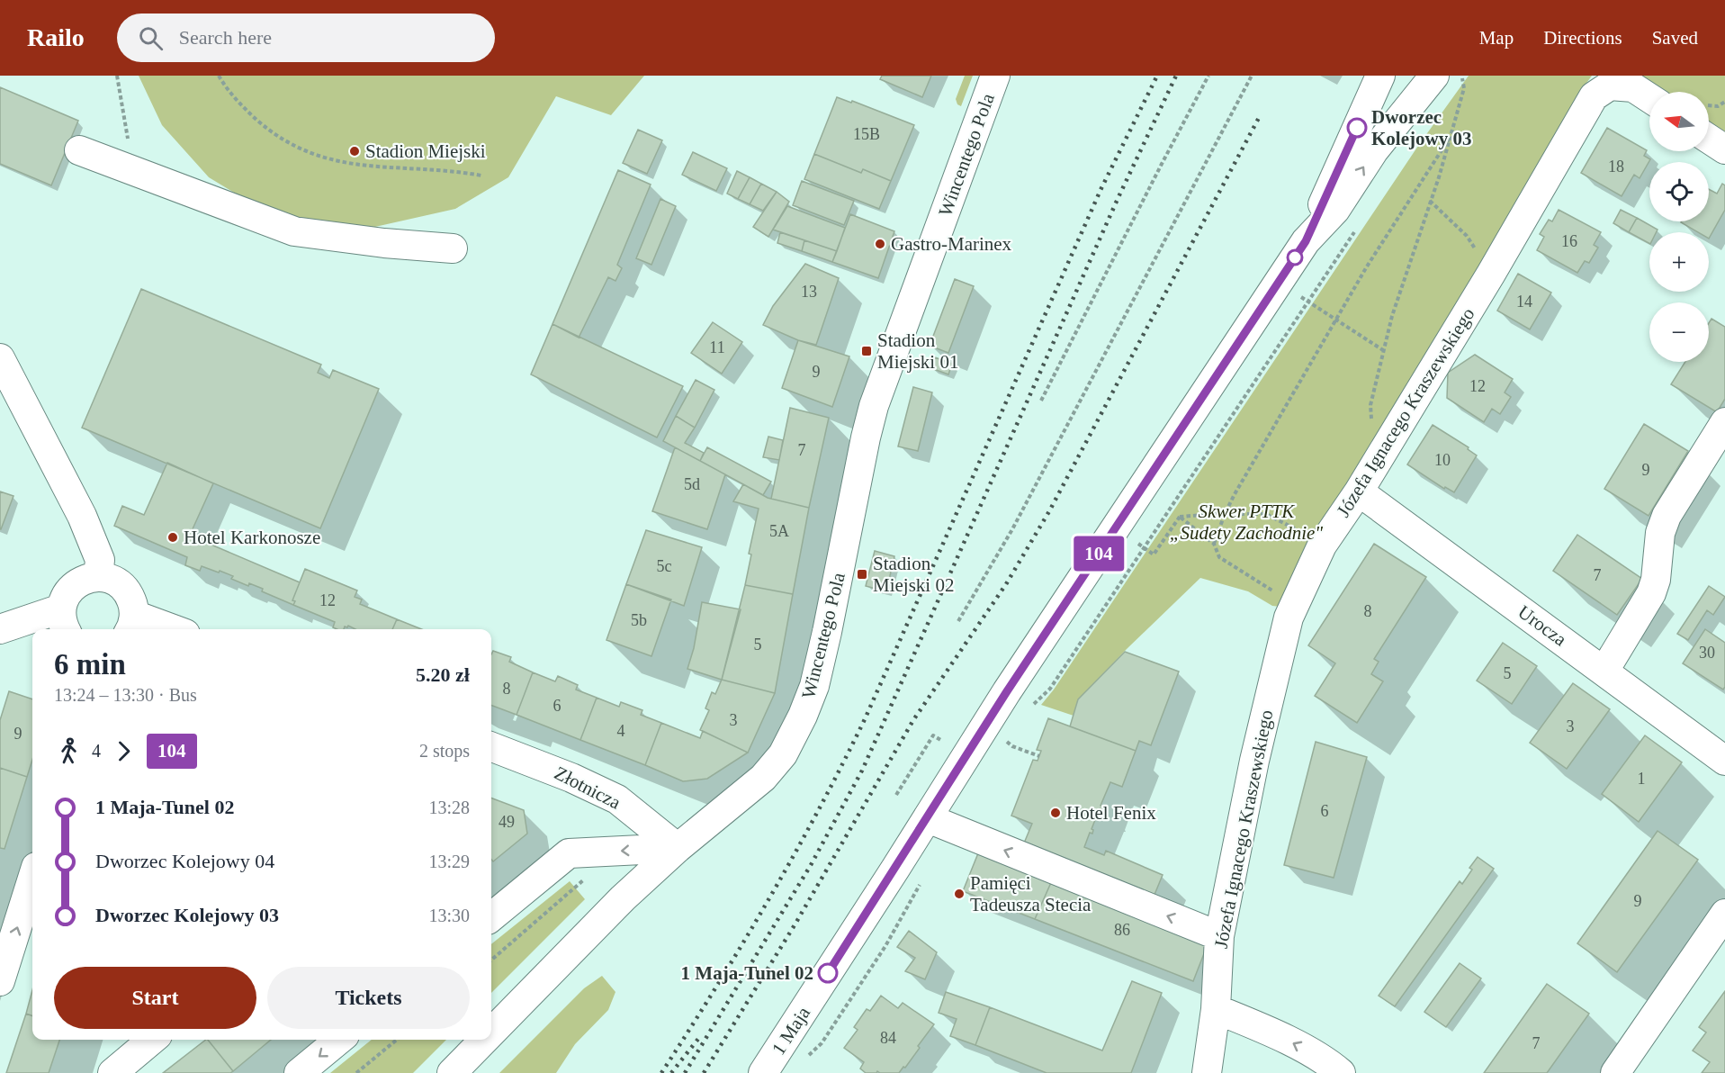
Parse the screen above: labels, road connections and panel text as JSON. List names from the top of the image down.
{
  "streets": {
    "street": [
      "Wincentego Pola",
      "Józefa Ignacego Kraszewskiego",
      "Urocza",
      "Złotnicza",
      "1 Maja"
    ]
  },
  "crossings": [
    ["Wincentego Pola", "Złotnicza"],
    ["Józefa Ignacego Kraszewskiego", "Urocza"]
  ],
  "parks": ["Skwer PTTK „Sudety Zachodnie\""],
  "places": {
    "other": [
      "Dworzec Kolejowy 03",
      "Stadion Miejski",
      "Gastro-Marinex",
      "Hotel Karkonosze",
      "Hotel Fenix",
      "Pamięci Tadeusza Stecia",
      "1 Maja-Tunel 02"
    ],
    "transit": ["Stadion Miejski 01", "Stadion Miejski 02"]
  },
  "lines": ["bus line 104"],
  "house_numbers": [
    "15B",
    "18",
    "16",
    "13",
    "14",
    "11",
    "9",
    "12",
    "7",
    "10",
    "9",
    "5d",
    "5A",
    "5c",
    "7",
    "12",
    "8",
    "5b",
    "5",
    "30",
    "5",
    "8",
    "6",
    "3",
    "3",
    "4",
    "9",
    "1",
    "6",
    "49",
    "9",
    "86",
    "84",
    "7"
  ],
  "north": "left",
  "page": {
    "header": "Railo",
    "search": "Search here",
    "nav": ["Map", "Directions", "Saved"],
    "on_map": "104",
    "map_buttons": ["+", "−"],
    "heading": ["6 min", "13:24 – 13:30 · Bus", "5.20 zł"],
    "legs": ["4", "104", "2 stops"],
    "list": [
      {
        "name": "1 Maja-Tunel 02",
        "value": "13:28"
      },
      {
        "name": "Dworzec Kolejowy 04",
        "value": "13:29"
      },
      {
        "name": "Dworzec Kolejowy 03",
        "value": "13:30"
      }
    ],
    "buttons": ["Start", "Tickets"]
  }
}
